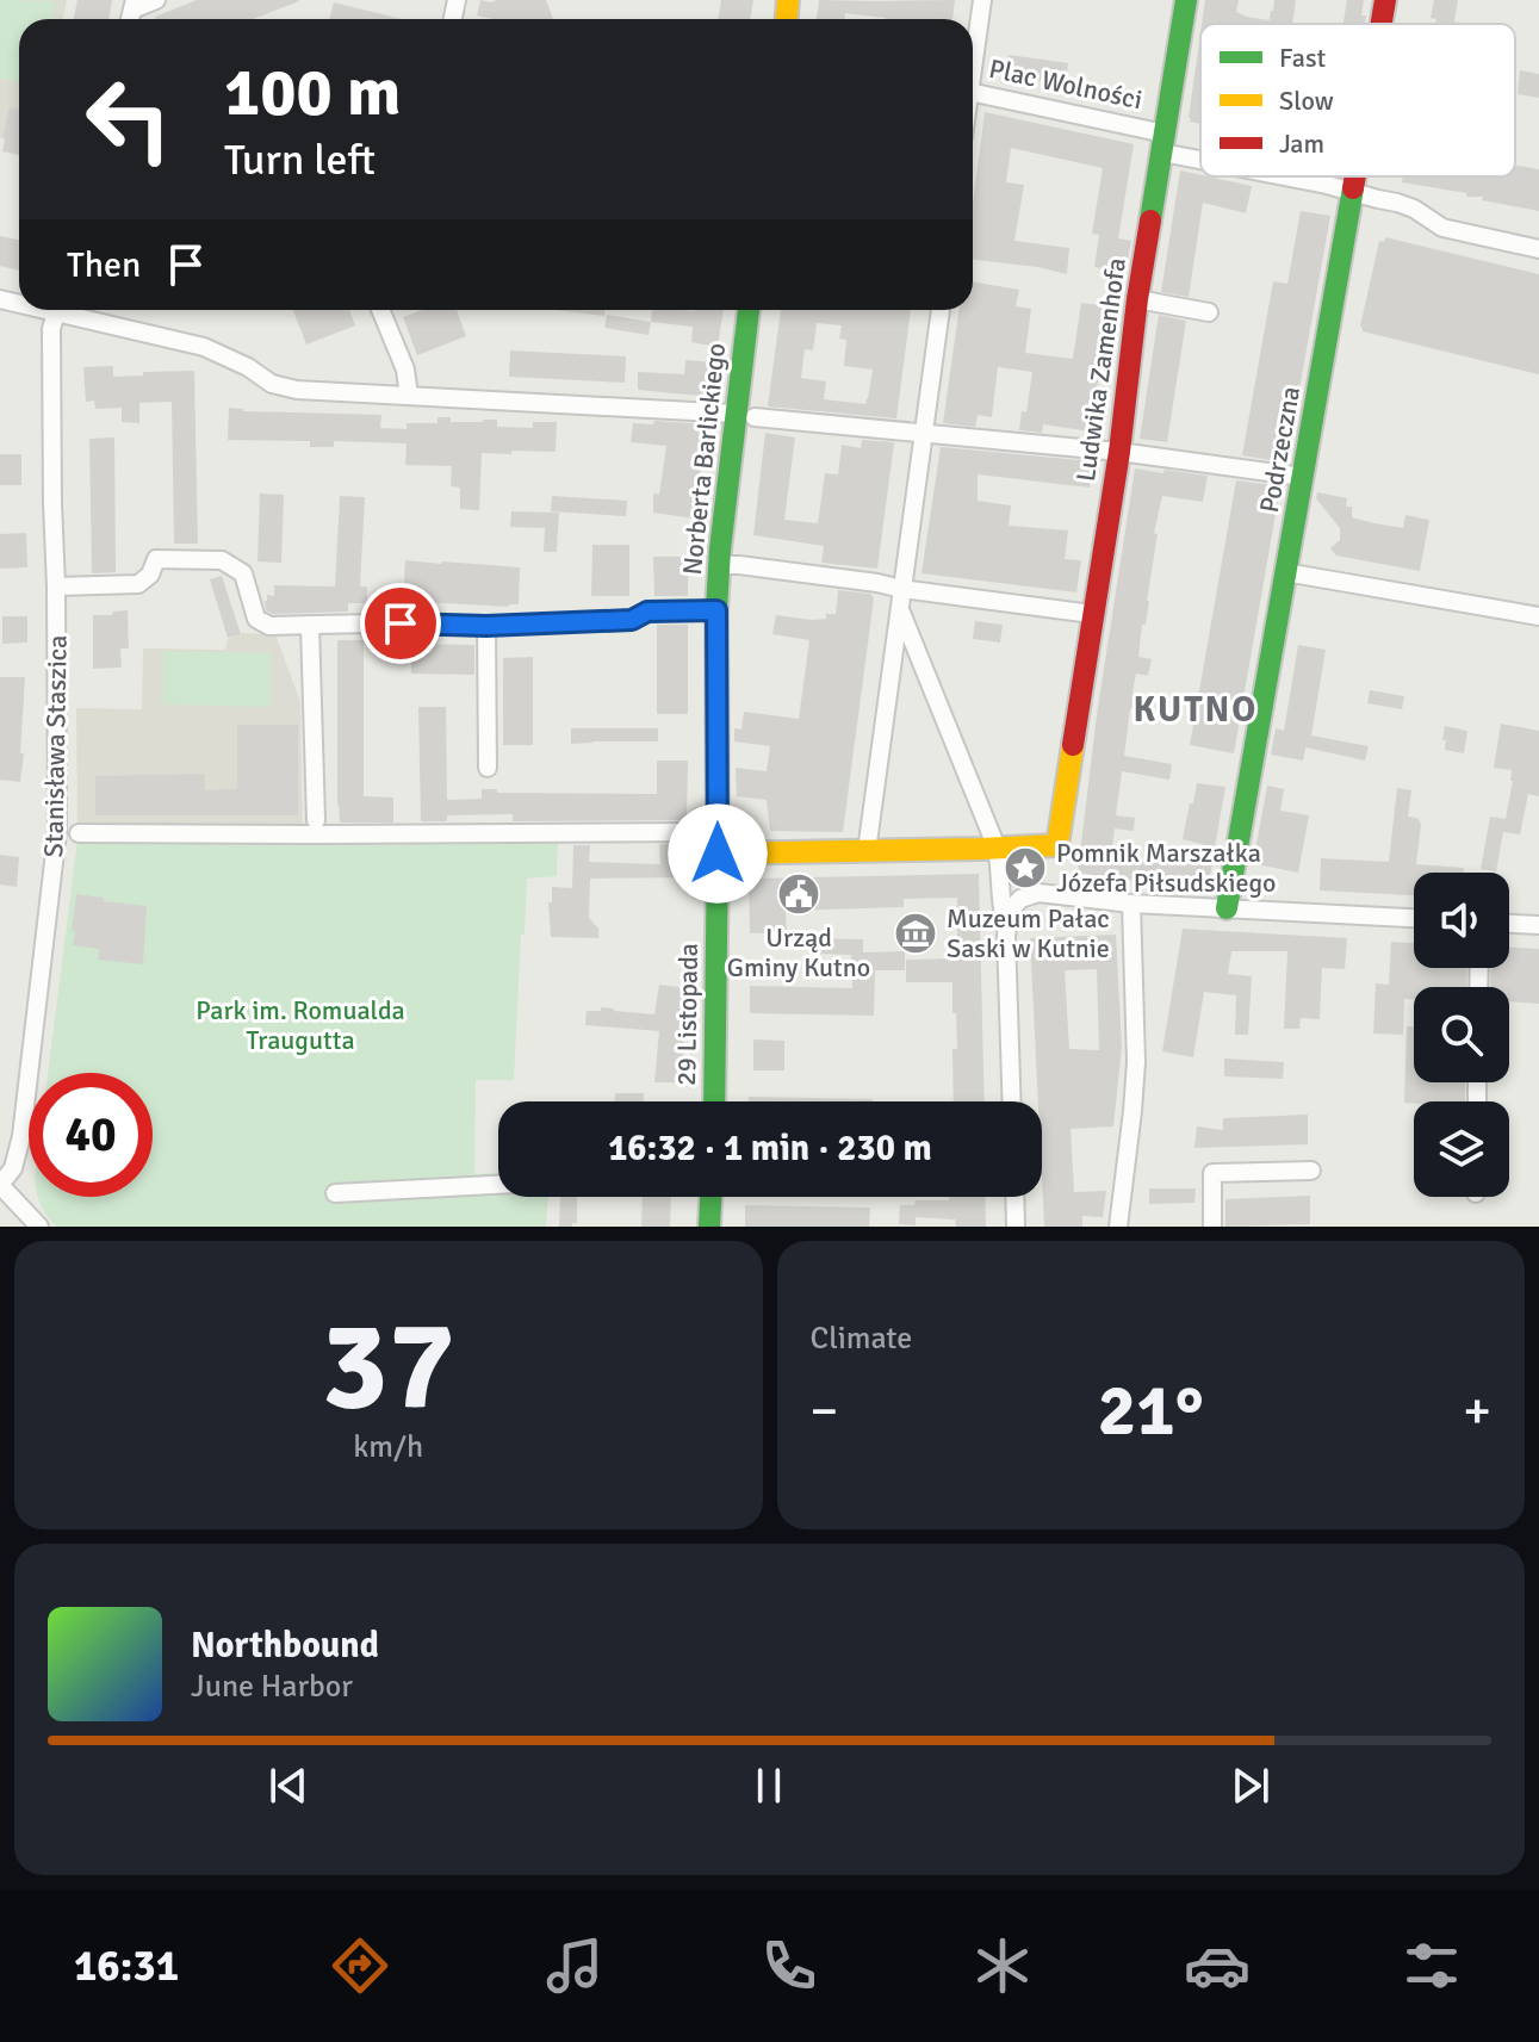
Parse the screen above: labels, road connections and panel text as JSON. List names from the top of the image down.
{
  "streets": {
    "street": [
      "Plac Wolności",
      "Ludwika Zamenhofa",
      "Podrzeczna",
      "Norberta Barlickiego",
      "Stanisława Staszica",
      "29 Listopada"
    ]
  },
  "crossings": [
    ["Plac Wolności", "Ludwika Zamenhofa"],
    ["Norberta Barlickiego", "29 Listopada"]
  ],
  "districts": ["KUTNO"],
  "parks": ["Park im. Romualda Traugutta"],
  "places": {
    "place": ["Pomnik Marszałka Józefa Piłsudskiego"],
    "public building": ["Urząd Gminy Kutno"],
    "museum": ["Muzeum Pałac Saski w Kutnie"]
  },
  "legend": ["Fast", "Slow", "Jam"],
  "page": {
    "turn": ["100 m", "Turn left"],
    "then": "Then",
    "limit": "40",
    "trip": "16:32 · 1 min · 230 m",
    "tile": [
      ["37", "km/h"],
      "Climate"
    ],
    "heat": ["−", "21°", "+"],
    "song": ["Northbound", "June Harbor"],
    "tabs": "16:31"
  }
}
